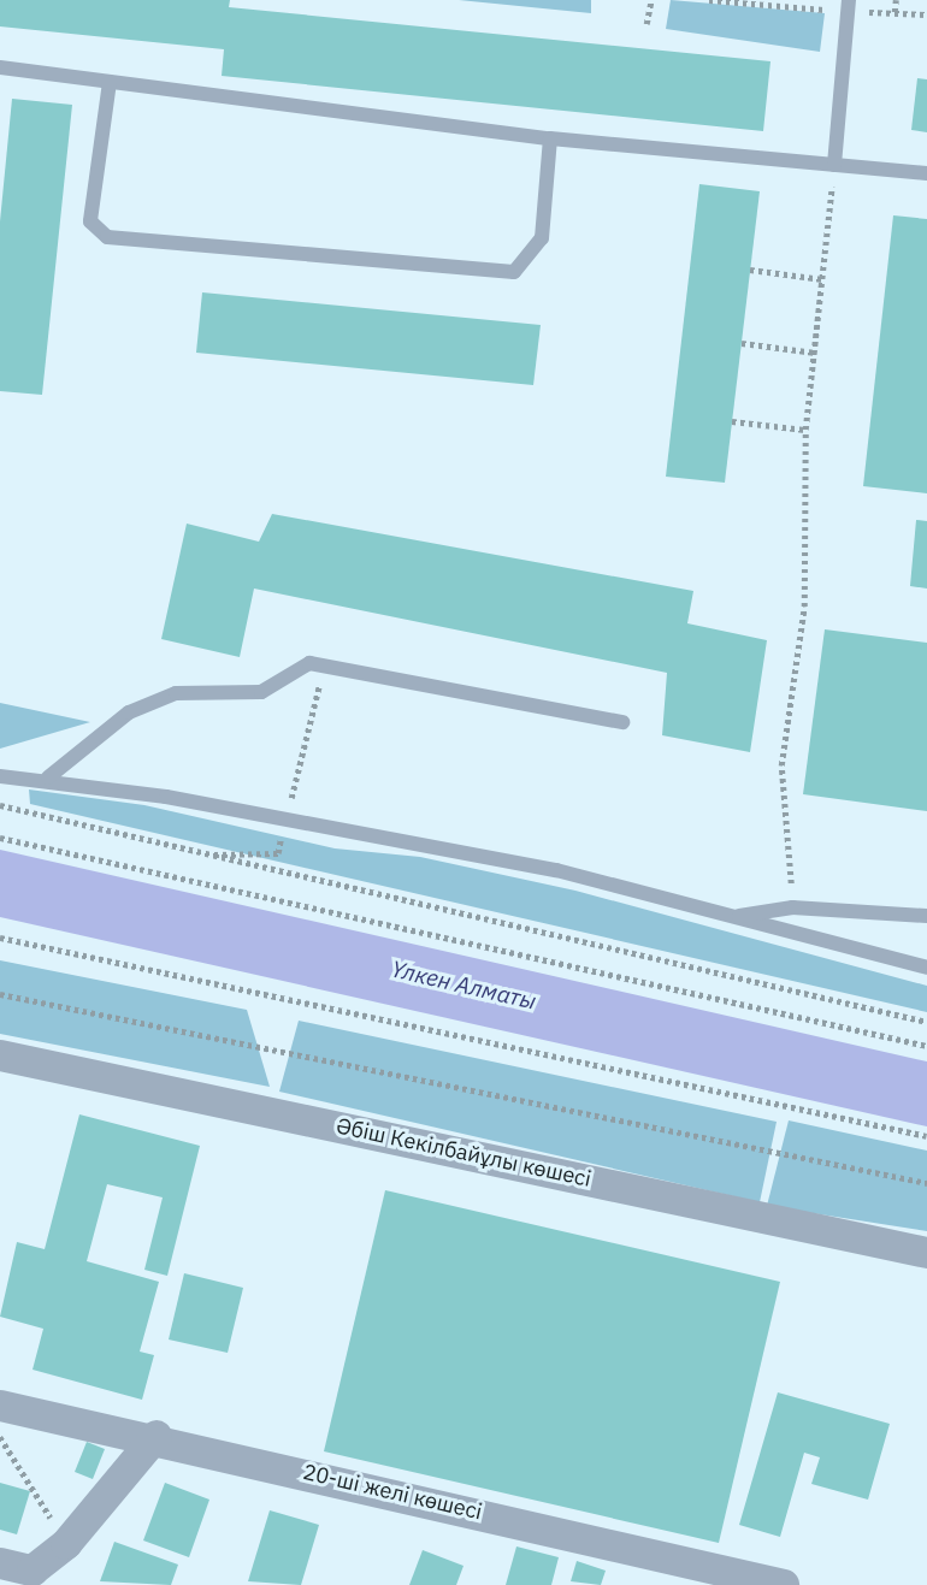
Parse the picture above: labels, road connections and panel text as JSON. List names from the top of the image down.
{
  "streets": {
    "street": ["Әбіш Кекілбайұлы көшесі", "20-ші желі көшесі"]
  },
  "water": ["Үлкен Алматы"]
}
